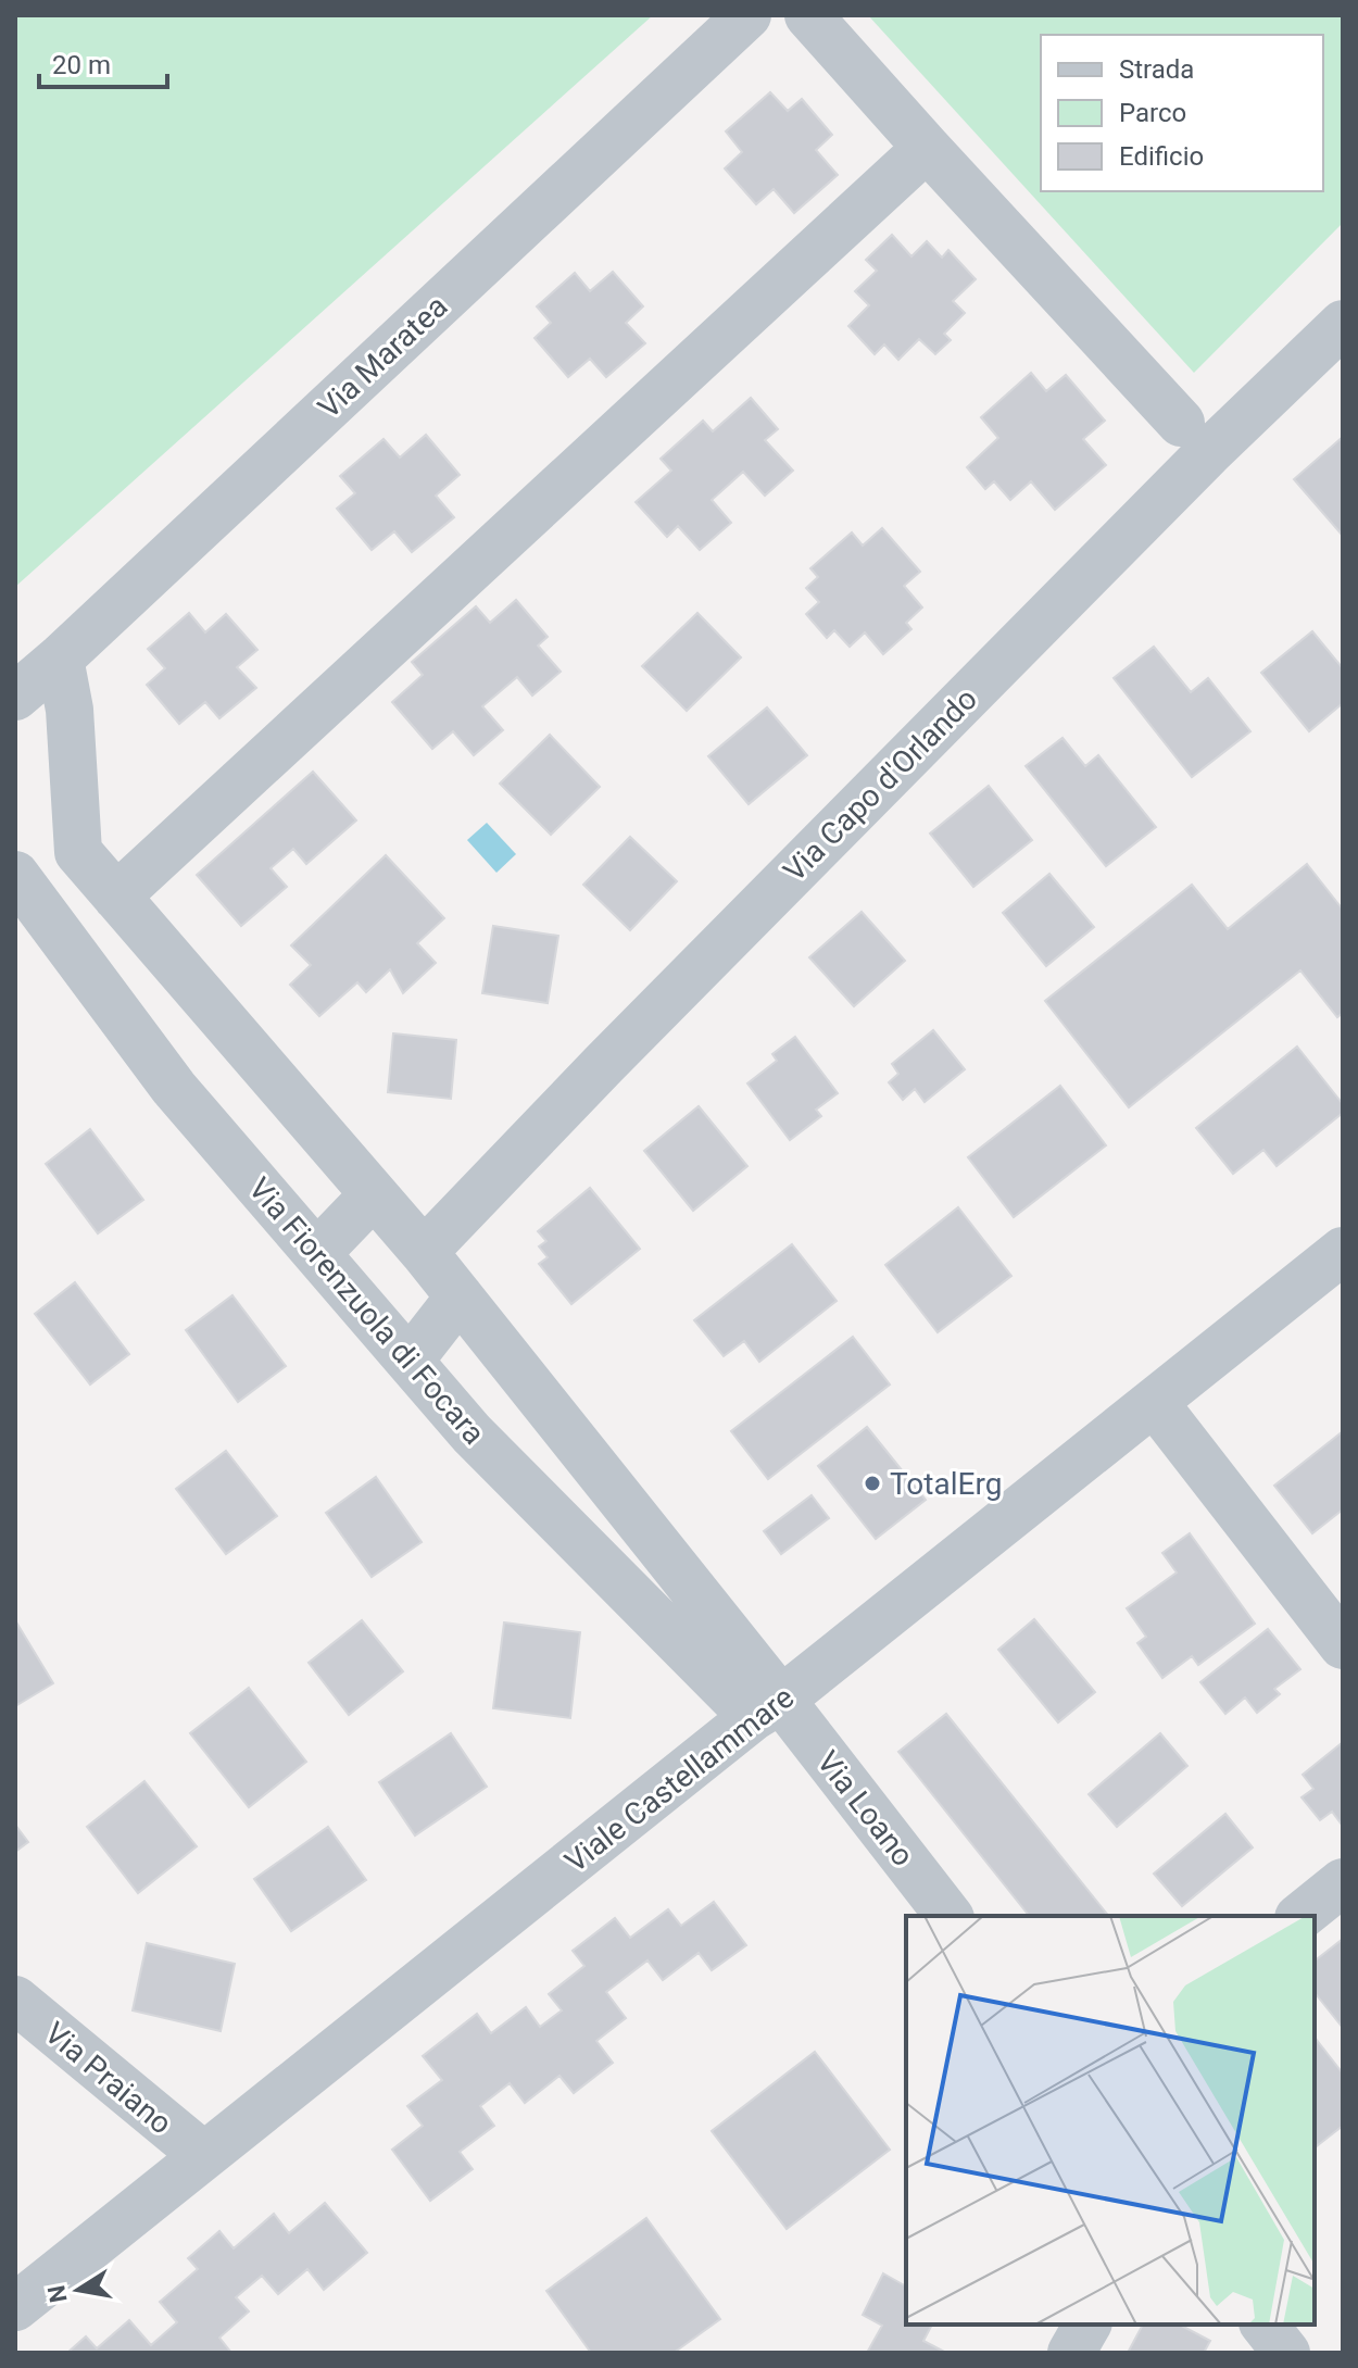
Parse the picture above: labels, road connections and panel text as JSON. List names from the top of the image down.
{
  "streets": {
    "street": [
      "Via Maratea",
      "Via Capo d'Orlando",
      "Via Fiorenzuola di Focara",
      "Viale Castellammare",
      "Via Loano",
      "Via Praiano"
    ]
  },
  "crossings": [
    ["Via Fiorenzuola di Focara", "Viale Castellammare"],
    ["Via Fiorenzuola di Focara", "Via Loano"],
    ["Viale Castellammare", "Via Loano"],
    ["Viale Castellammare", "Via Praiano"]
  ],
  "places": ["TotalErg"],
  "legend": ["Strada", "Parco", "Edificio"],
  "scale_bar": "20 m",
  "north": "left"
}
